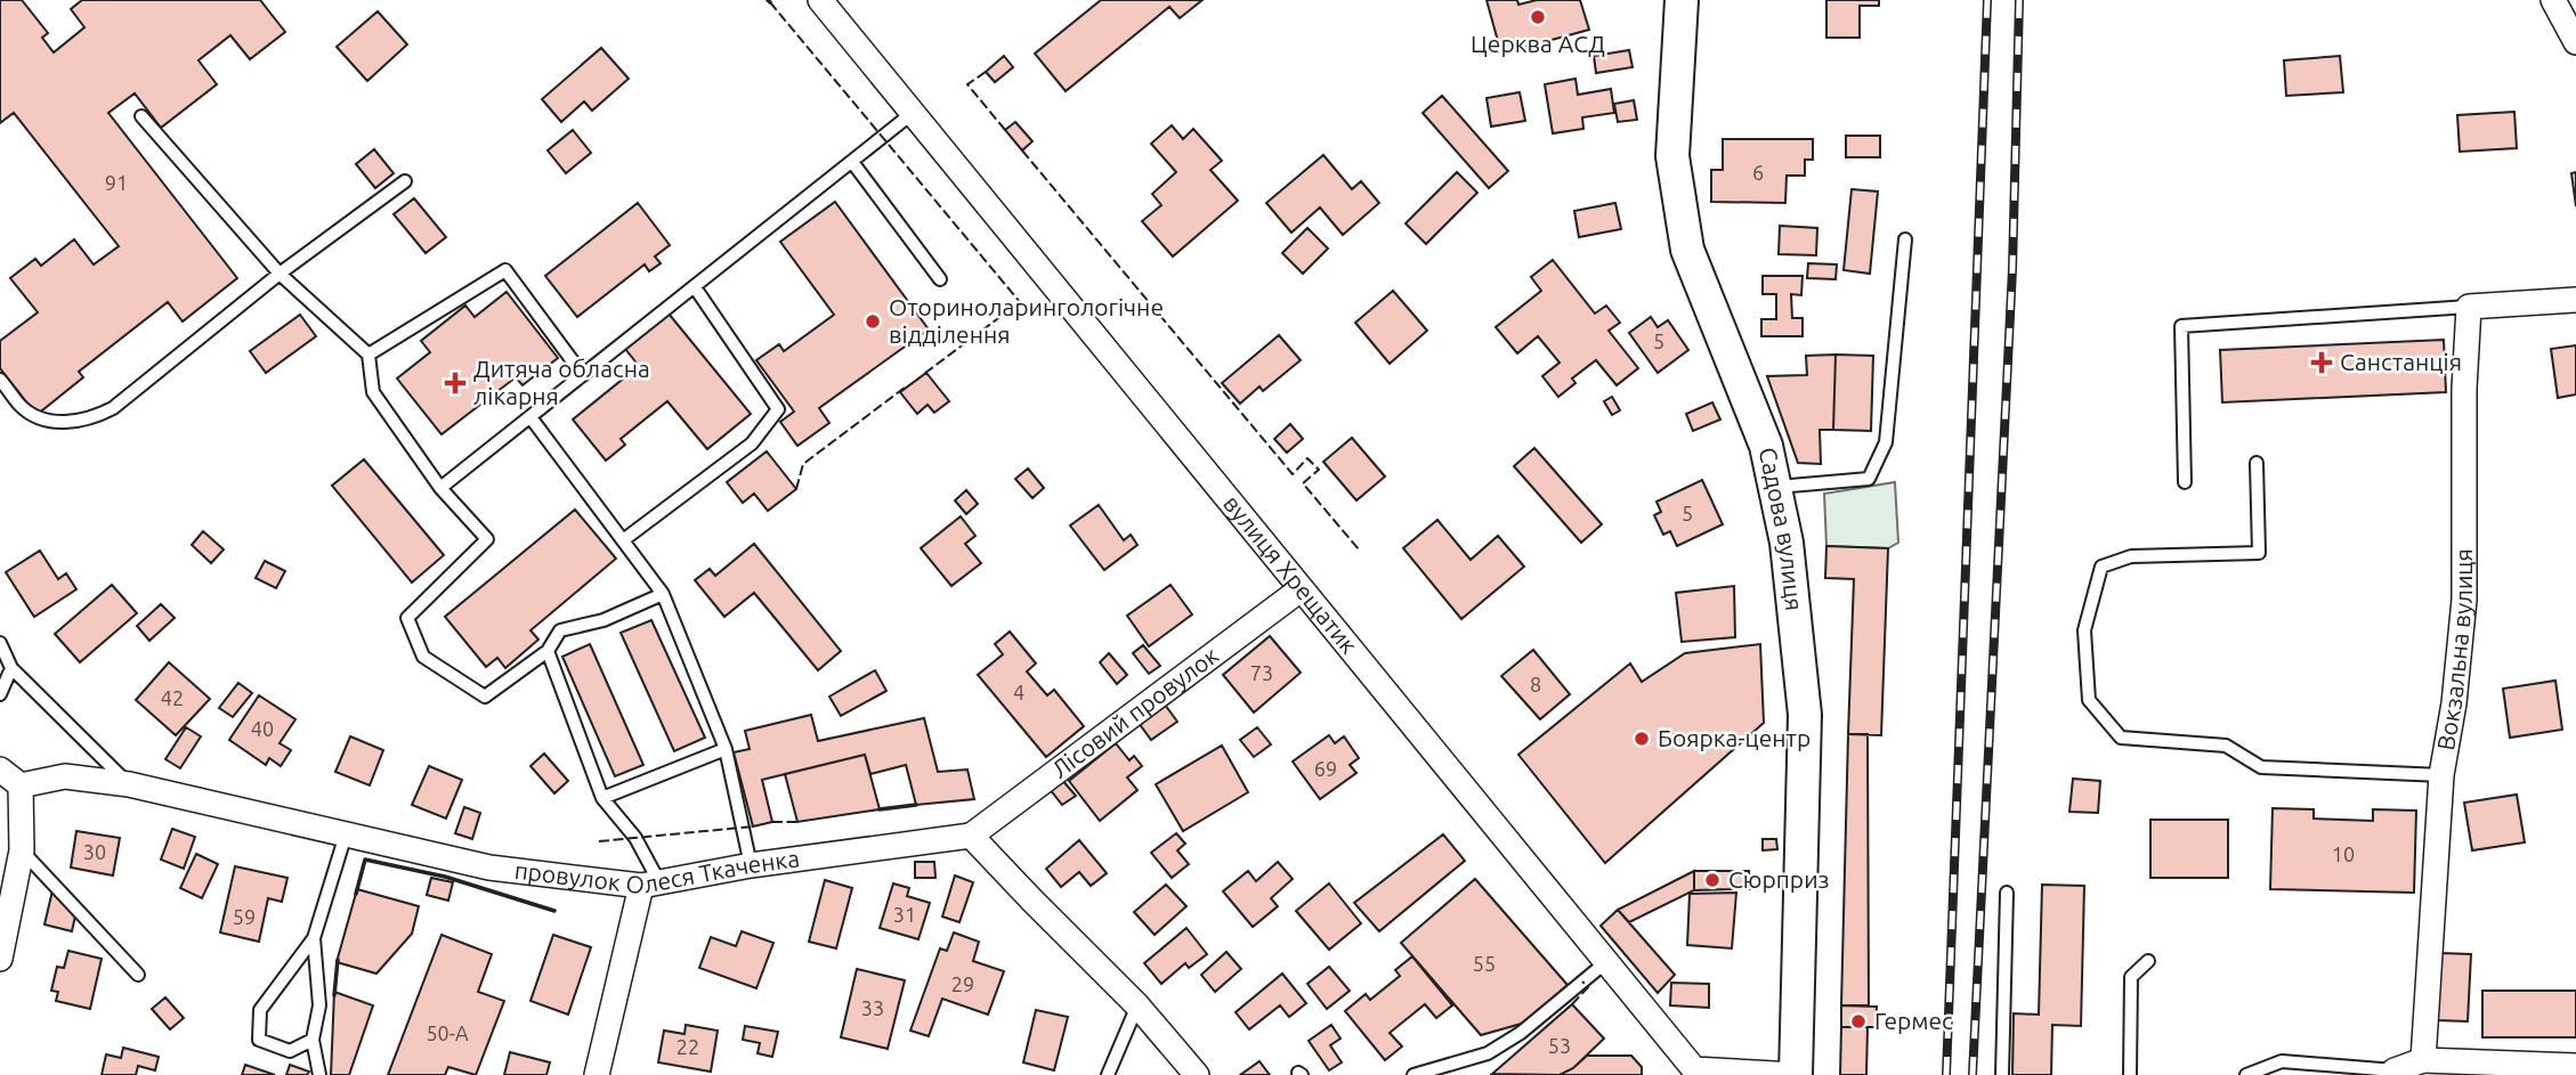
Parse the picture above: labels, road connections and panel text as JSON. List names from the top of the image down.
{
  "streets": {
    "street": [
      "Садова вулиця",
      "вулиця Хрещатик",
      "Вокзальна вулиця",
      "Лісовий провулок",
      "провулок Олеся Ткаченка"
    ]
  },
  "crossings": [
    ["Садова вулиця", "вулиця Хрещатик"],
    ["вулиця Хрещатик", "Лісовий провулок"],
    ["Лісовий провулок", "провулок Олеся Ткаченка"]
  ],
  "places": {
    "other": [
      "Церква АСД",
      "Оториноларингологічне відділення",
      "Боярка-центр",
      "Сюрприз",
      "Гермес"
    ],
    "health": ["Санстанція", "Дитяча обласна лікарня"]
  },
  "house_numbers": [
    "6",
    "91",
    "5",
    "5",
    "73",
    "8",
    "4",
    "42",
    "40",
    "69",
    "30",
    "10",
    "31",
    "59",
    "55",
    "29",
    "33",
    "50-А",
    "53",
    "22"
  ]
}
